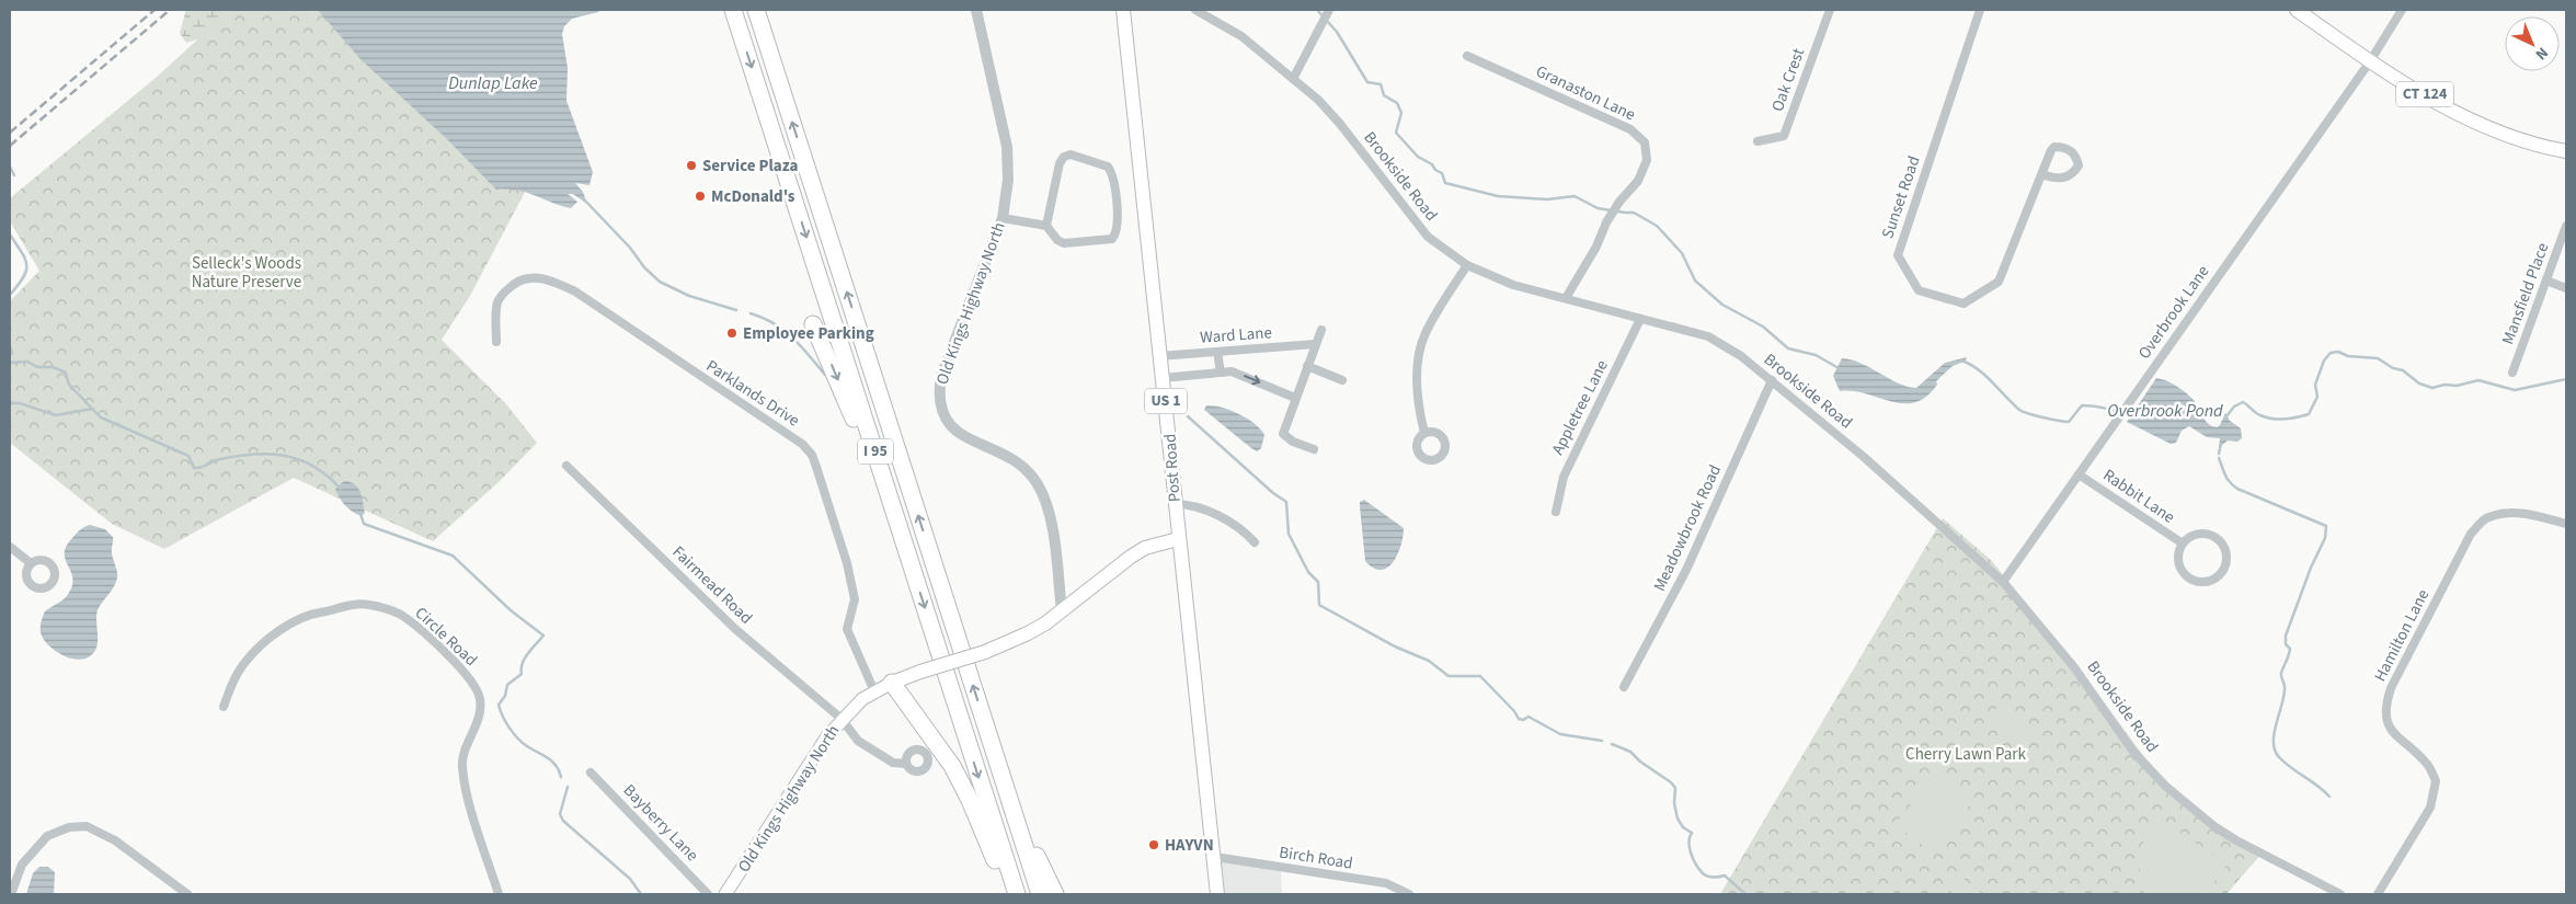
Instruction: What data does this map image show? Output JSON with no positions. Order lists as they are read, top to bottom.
{
  "streets": {
    "highway": ["I 95"],
    "main road": [
      "CT 124",
      "Old Kings Highway North",
      "US 1",
      "Post Road"
    ],
    "street": [
      "Oak Crest",
      "Granaston Lane",
      "Brookside Road",
      "Sunset Road",
      "Mansfield Place",
      "Overbrook Lane",
      "Ward Lane",
      "Parklands Drive",
      "Appletree Lane",
      "Rabbit Lane",
      "Meadowbrook Road",
      "Fairmead Road",
      "Hamilton Lane",
      "Circle Road",
      "Bayberry Lane",
      "Birch Road"
    ]
  },
  "crossings": [
    ["Granaston Lane", "Brookside Road"],
    ["CT 124", "Overbrook Lane"],
    ["Brookside Road", "Overbrook Lane"],
    ["Brookside Road", "Appletree Lane"],
    ["Brookside Road", "Meadowbrook Road"],
    ["Old Kings Highway North", "Parklands Drive"],
    ["Old Kings Highway North", "Post Road"],
    ["Old Kings Highway North", "Fairmead Road"],
    ["Overbrook Lane", "Rabbit Lane"],
    ["Ward Lane", "Post Road"],
    ["Post Road", "Birch Road"]
  ],
  "water": ["Dunlap Lake", "Overbrook Pond"],
  "parks": ["Selleck's Woods Nature Preserve", "Cherry Lawn Park"],
  "places": [
    "Service Plaza",
    "McDonald's",
    "Employee Parking",
    "HAYVN"
  ],
  "north": "bottom right"
}
